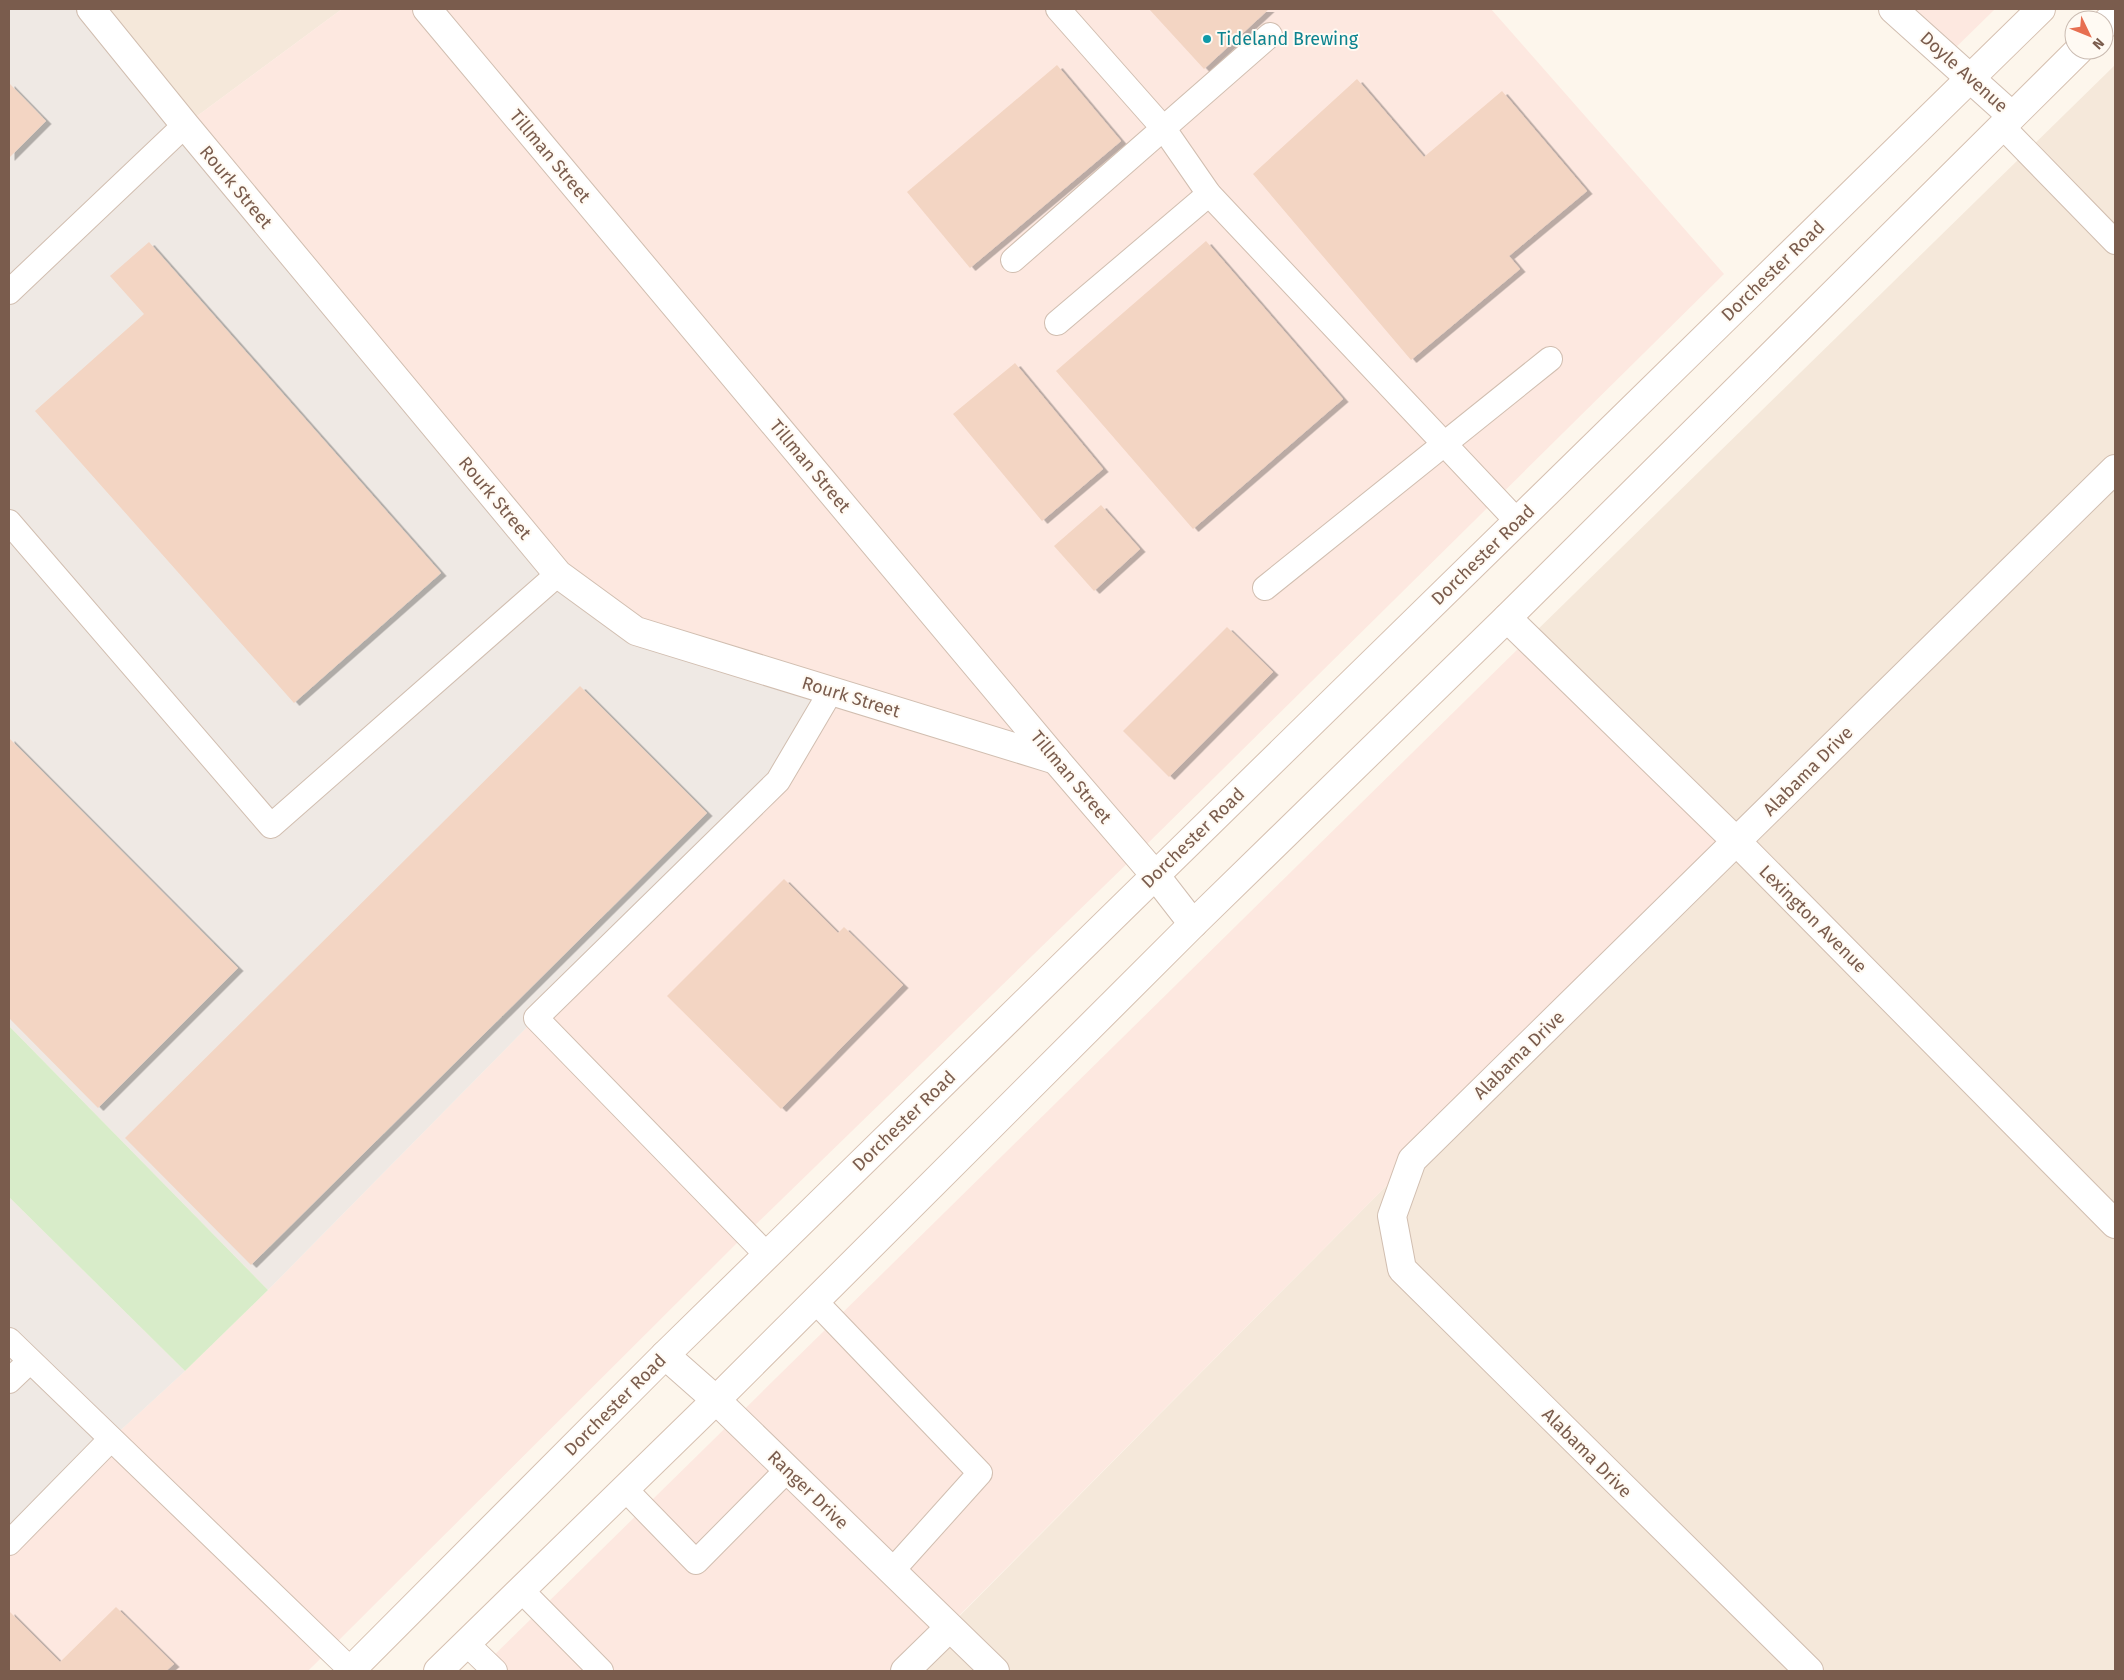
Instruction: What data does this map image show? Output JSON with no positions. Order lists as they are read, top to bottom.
{
  "streets": {
    "street": [
      "Doyle Avenue",
      "Tillman Street",
      "Rourk Street",
      "Dorchester Road",
      "Alabama Drive",
      "Lexington Avenue",
      "Ranger Drive"
    ]
  },
  "crossings": [
    ["Doyle Avenue", "Dorchester Road"],
    ["Tillman Street", "Rourk Street"],
    ["Tillman Street", "Dorchester Road"],
    ["Dorchester Road", "Ranger Drive"],
    ["Alabama Drive", "Lexington Avenue"]
  ],
  "places": ["Tideland Brewing"],
  "north": "bottom right"
}
